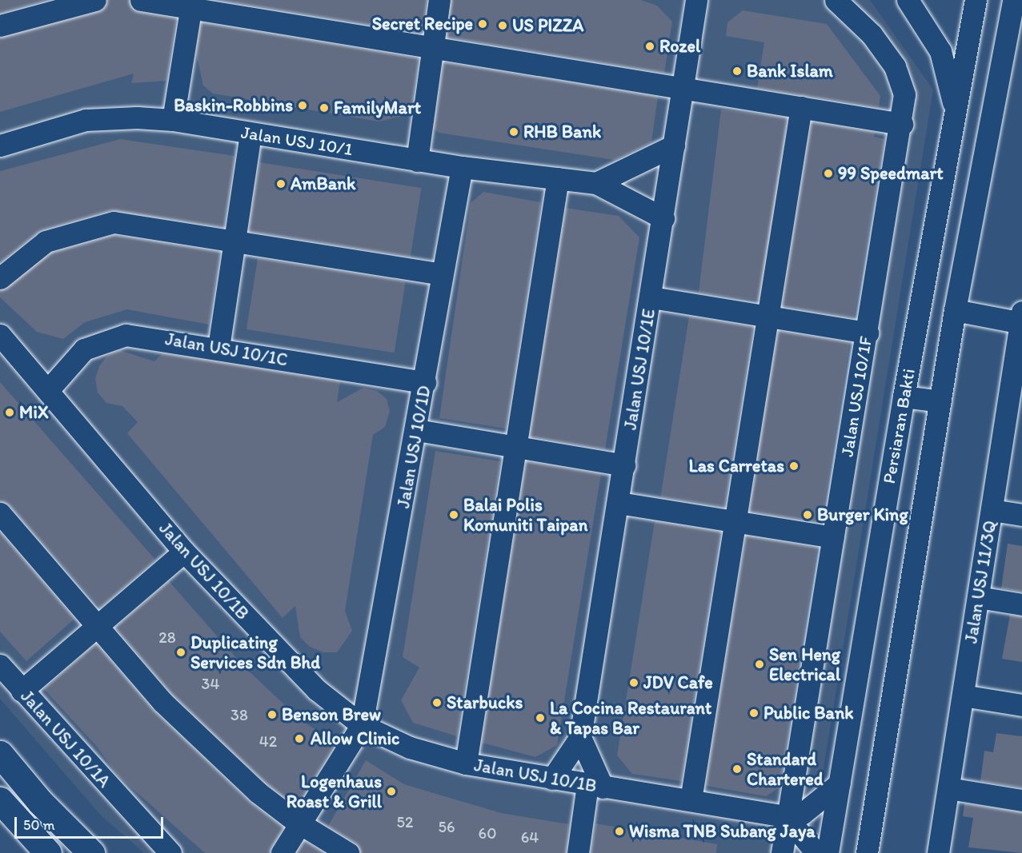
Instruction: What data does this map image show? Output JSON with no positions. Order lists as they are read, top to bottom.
{
  "streets": {
    "street": [
      "Jalan USJ 10/1",
      "Jalan USJ 10/1C",
      "Jalan USJ 10/1E",
      "Jalan USJ 10/1F",
      "Persiaran Bakti",
      "Jalan USJ 10/1D",
      "Jalan USJ 10/1B",
      "Jalan USJ 11/3Q",
      "Jalan USJ 10/1A"
    ]
  },
  "crossings": [
    ["Jalan USJ 10/1", "Jalan USJ 10/1E"],
    ["Jalan USJ 10/1", "Jalan USJ 10/1D"],
    ["Jalan USJ 10/1C", "Jalan USJ 10/1D"],
    ["Jalan USJ 10/1C", "Jalan USJ 10/1B"],
    ["Jalan USJ 10/1E", "Jalan USJ 10/1B"],
    ["Jalan USJ 10/1F", "Jalan USJ 10/1B"],
    ["Persiaran Bakti", "Jalan USJ 10/1B"],
    ["Jalan USJ 10/1D", "Jalan USJ 10/1B"]
  ],
  "places": [
    "Secret Recipe",
    "US PIZZA",
    "Rozel",
    "Bank Islam",
    "Baskin-Robbins",
    "FamilyMart",
    "RHB Bank",
    "99 Speedmart",
    "AmBank",
    "MiX",
    "Las Carretas",
    "Balai Polis Komuniti Taipan",
    "Burger King",
    "Duplicating Services Sdn Bhd",
    "Sen Heng Electrical",
    "JDV Cafe",
    "Starbucks",
    "Public Bank",
    "Benson Brew",
    "La Cocina Restaurant & Tapas Bar",
    "Allow Clinic",
    "Standard Chartered",
    "Logenhaus Roast & Grill",
    "Wisma TNB Subang Jaya"
  ],
  "house_numbers": [
    "28",
    "34",
    "38",
    "42",
    "52",
    "56",
    "60",
    "64"
  ],
  "scale_bar": "50 m"
}
